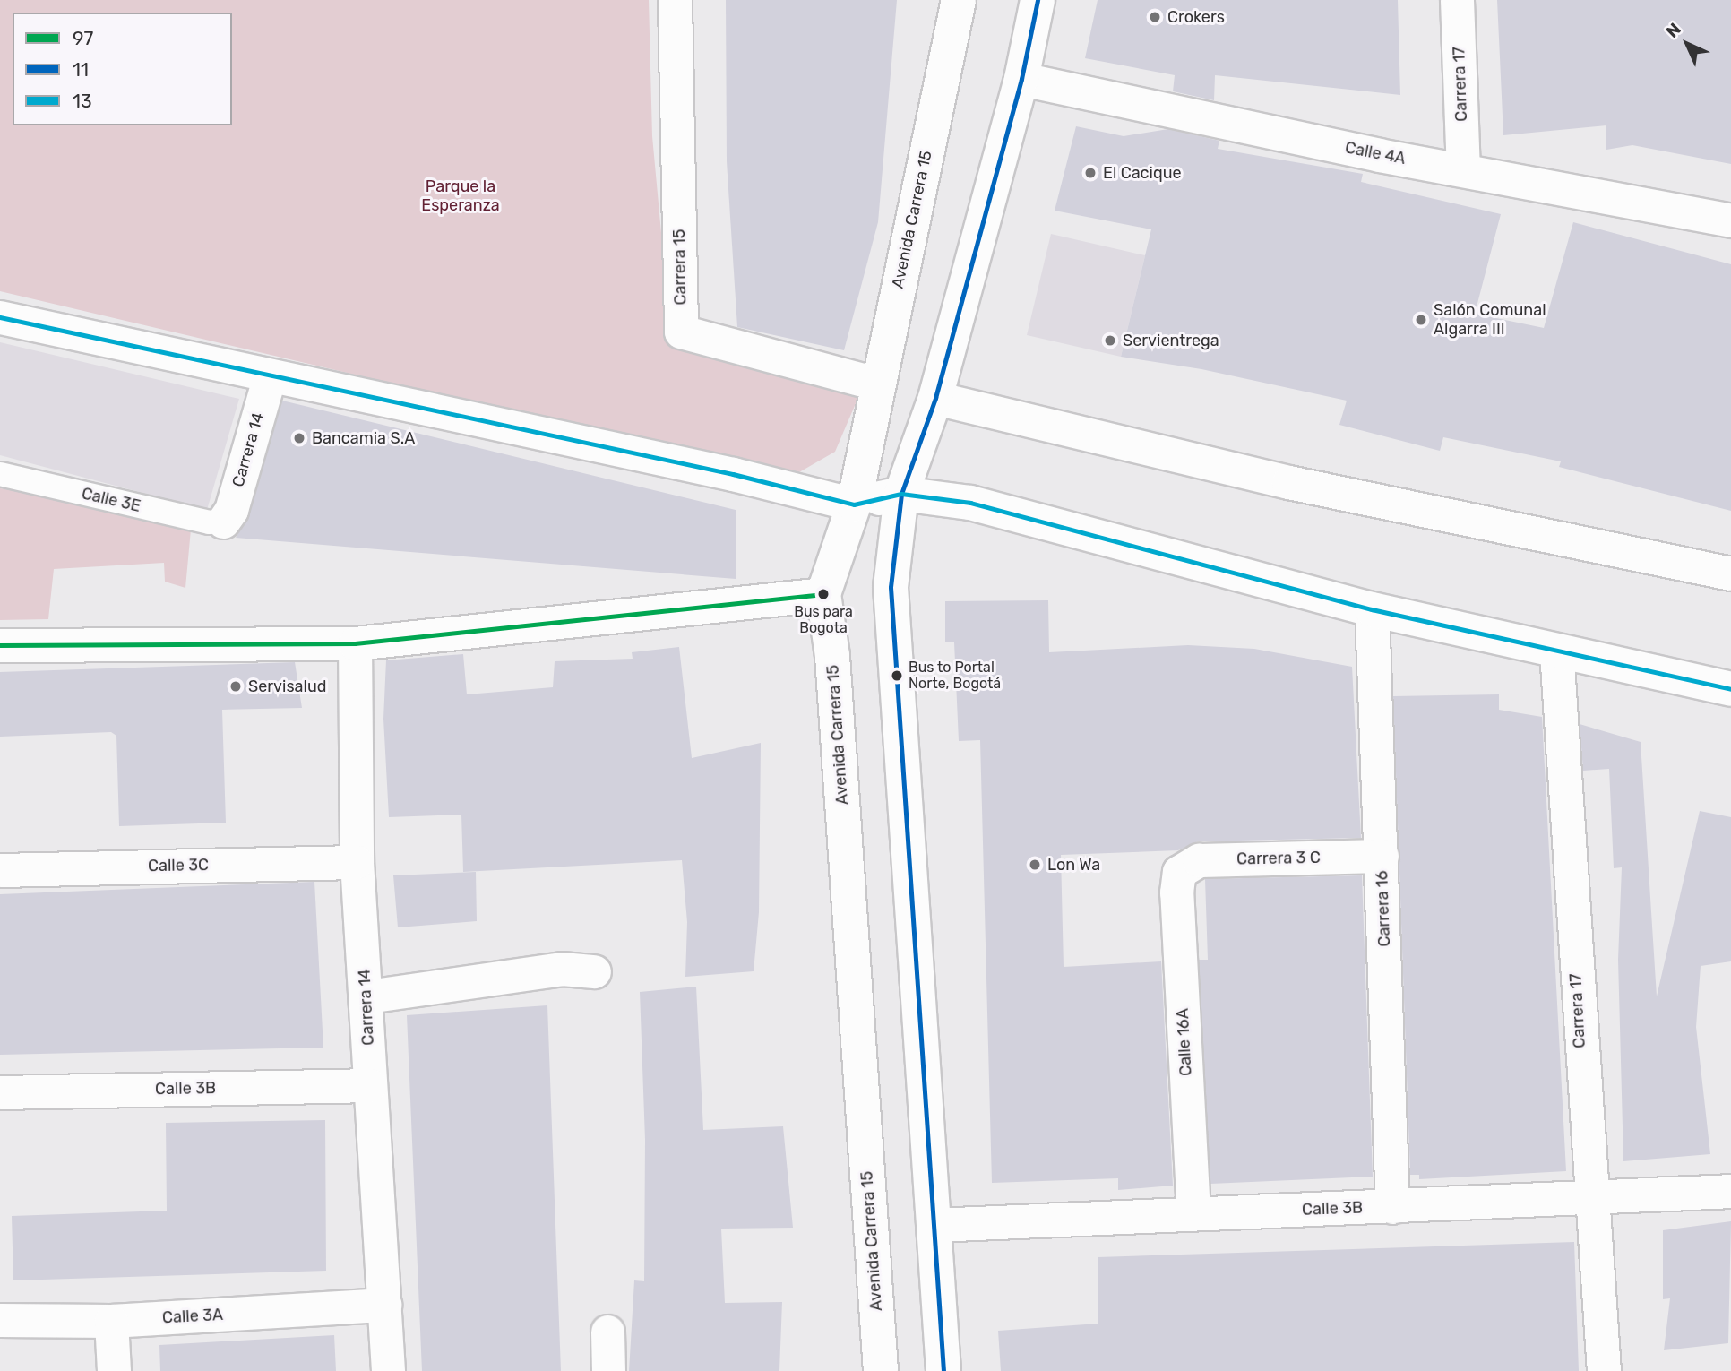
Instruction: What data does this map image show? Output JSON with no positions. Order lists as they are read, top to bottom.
{
  "streets": {
    "main road": ["Avenida Carrera 15"],
    "street": [
      "Carrera 17",
      "Calle 4A",
      "Carrera 15",
      "Carrera 14",
      "Calle 3E",
      "Carrera 3 C",
      "Calle 3C",
      "Carrera 16",
      "Calle 16A",
      "Calle 3B",
      "Calle 3A"
    ]
  },
  "crossings": [
    ["Carrera 17", "Calle 4A"],
    ["Carrera 17", "Calle 3B"],
    ["Avenida Carrera 15", "Carrera 15"],
    ["Carrera 14", "Calle 3E"],
    ["Carrera 14", "Calle 3C"],
    ["Carrera 14", "Calle 3B"],
    ["Carrera 14", "Calle 3A"],
    ["Carrera 3 C", "Carrera 16"],
    ["Carrera 3 C", "Calle 16A"],
    ["Carrera 16", "Calle 3B"],
    ["Calle 16A", "Calle 3B"]
  ],
  "parks": ["Parque la Esperanza"],
  "places": [
    "Crokers",
    "El Cacique",
    "Salón Comunal Algarra III",
    "Servientrega",
    "Bancamia S.A",
    "Bus para Bogota",
    "Bus to Portal Norte, Bogotá",
    "Servisalud",
    "Lon Wa"
  ],
  "lines": ["transit line 11", "transit line 13", "transit line 97"],
  "legend": ["97", "11", "13"],
  "north": "top left"
}
